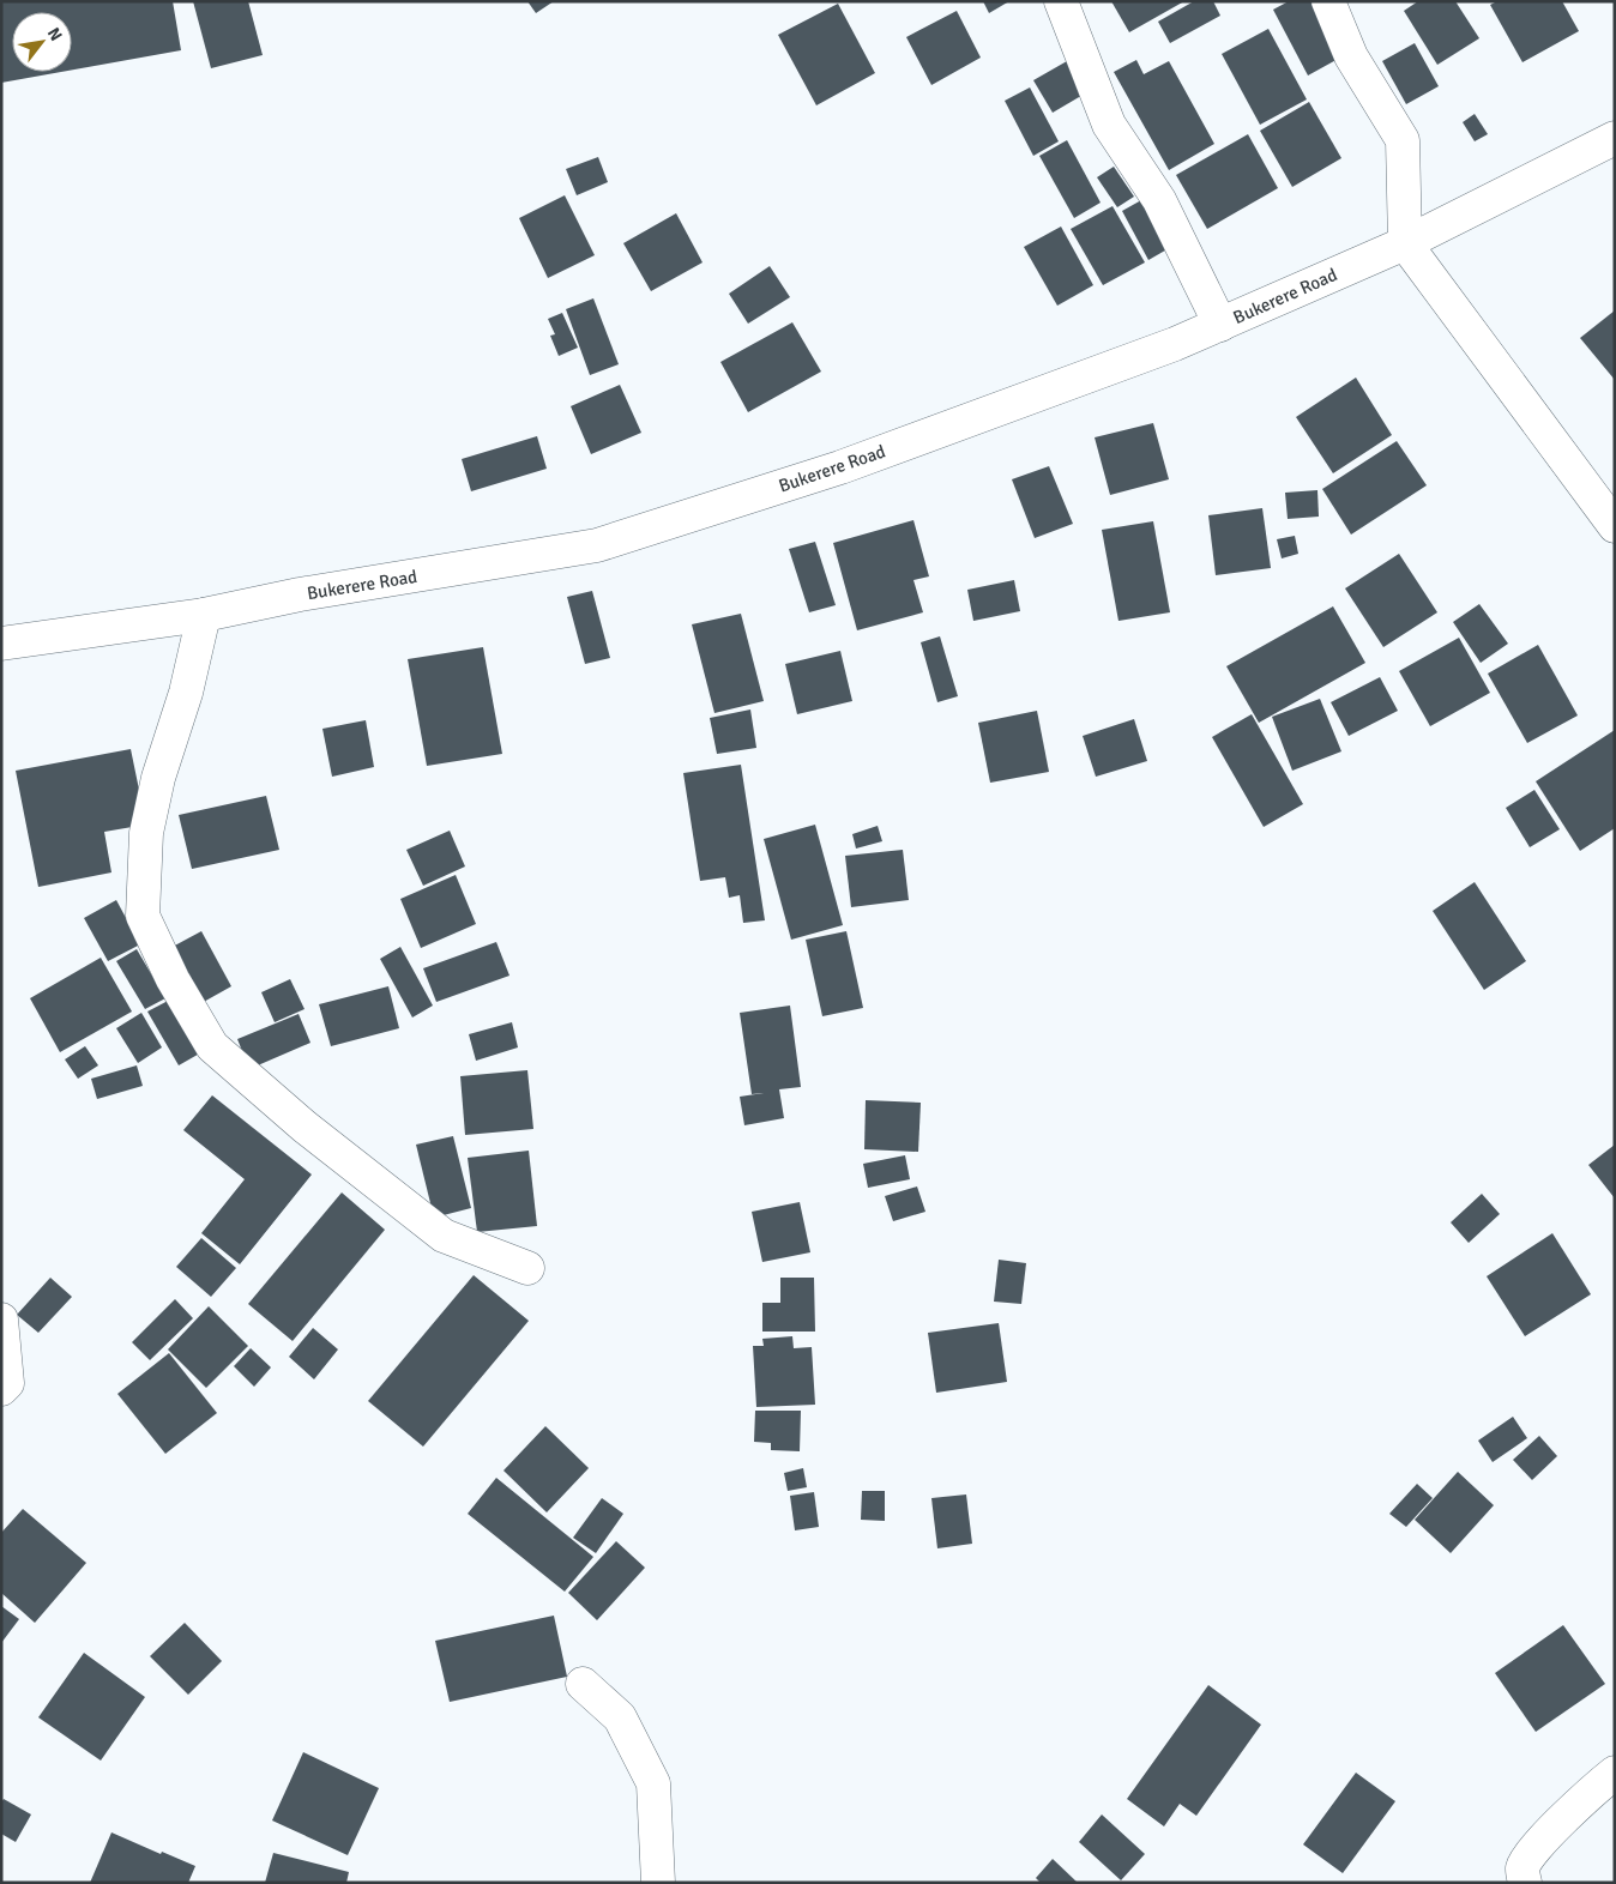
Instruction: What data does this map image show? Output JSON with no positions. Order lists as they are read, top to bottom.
{
  "streets": {
    "street": ["Bukerere Road"]
  },
  "north": "top right"
}
